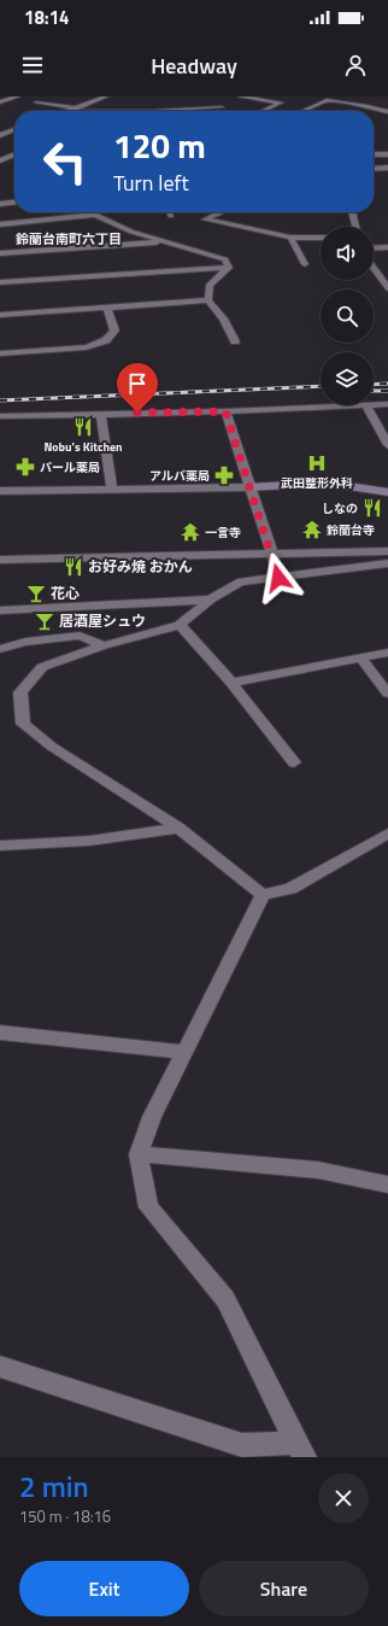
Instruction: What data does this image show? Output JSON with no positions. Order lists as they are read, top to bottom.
{
  "districts": ["鈴蘭台南町六丁目"],
  "places": {
    "restaurant": ["Nobu's Kitchen", "しなの", "お好み焼 おかん"],
    "hospital": ["武田整形外科"],
    "pharmacy": ["パール薬局", "アルバ薬局"],
    "temple": ["鈴蘭台寺", "一言寺"],
    "bar": ["花心", "居酒屋シュウ"]
  },
  "page": {
    "status": "18:14",
    "header": "Headway",
    "turn": ["120 m", "Turn left"],
    "heading": ["2 min", "150 m · 18:16"],
    "buttons": ["Exit", "Share"]
  }
}
